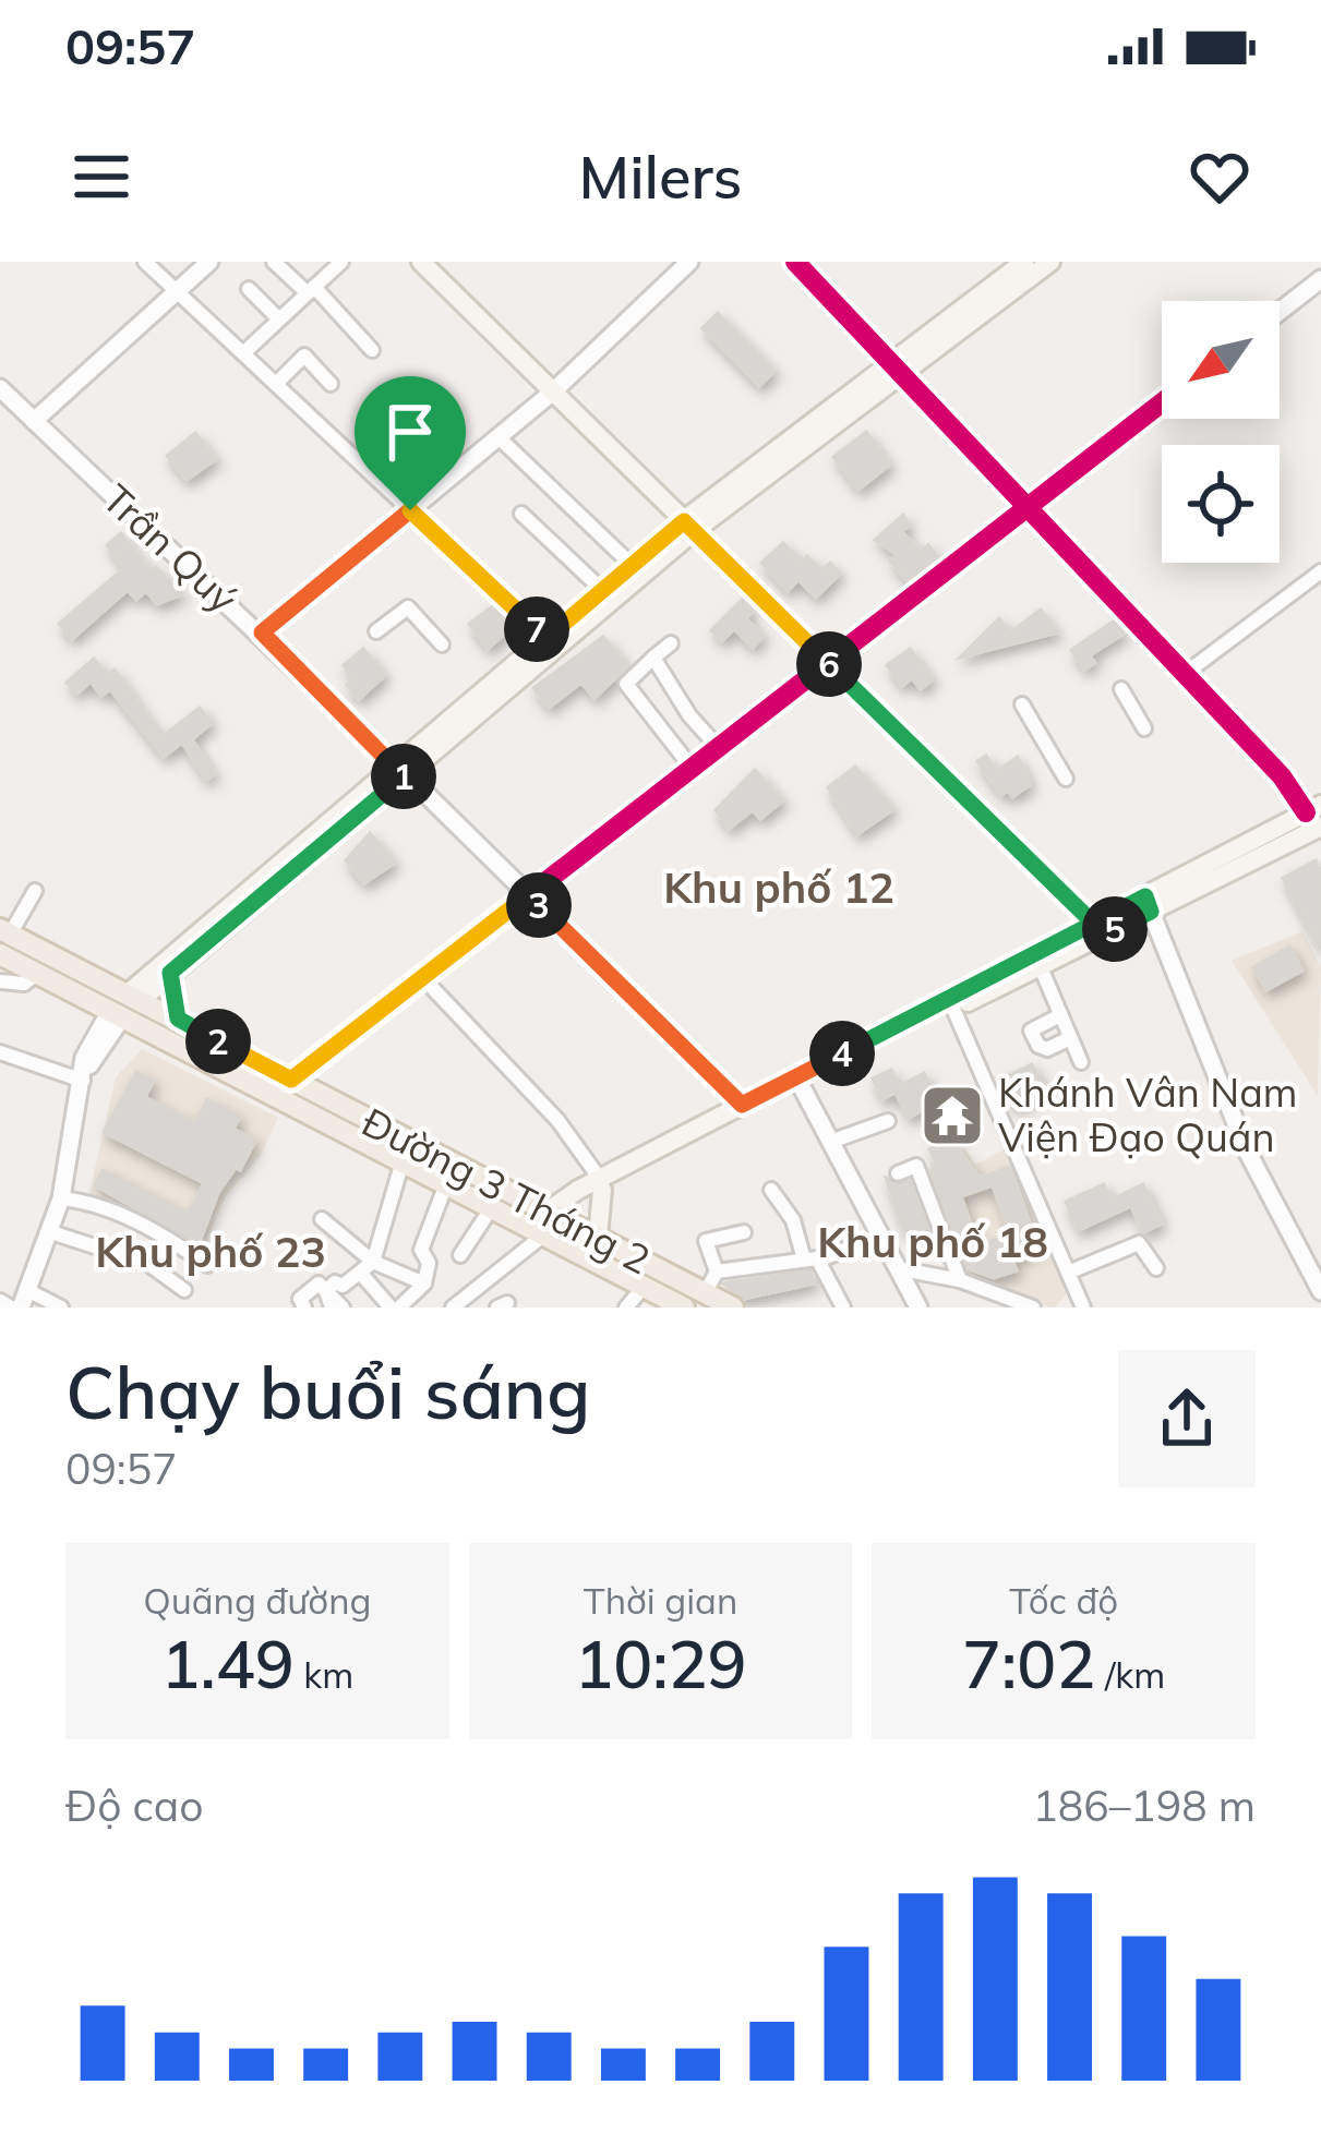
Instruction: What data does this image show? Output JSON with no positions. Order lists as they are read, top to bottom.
{
  "streets": {
    "main road": ["Đường 3 Tháng 2"],
    "street": ["Trần Quý"]
  },
  "districts": ["Khu phố 12", "Khu phố 18", "Khu phố 23"],
  "places": {
    "temple": ["Khánh Vân Nam Viện Đạo Quán"]
  },
  "north": "bottom left",
  "page": {
    "status": "09:57",
    "header": "Milers",
    "pins": [
      "7",
      "6",
      "1",
      "3",
      "5",
      "2",
      "4"
    ],
    "heading": ["Chạy buổi sáng", "09:57"],
    "stats": [
      ["Quãng đường", "1.49 km"],
      ["Thời gian", "10:29"],
      ["Tốc độ", "7:02 /km"]
    ],
    "chart": ["Độ cao", "186–198 m"]
  }
}
